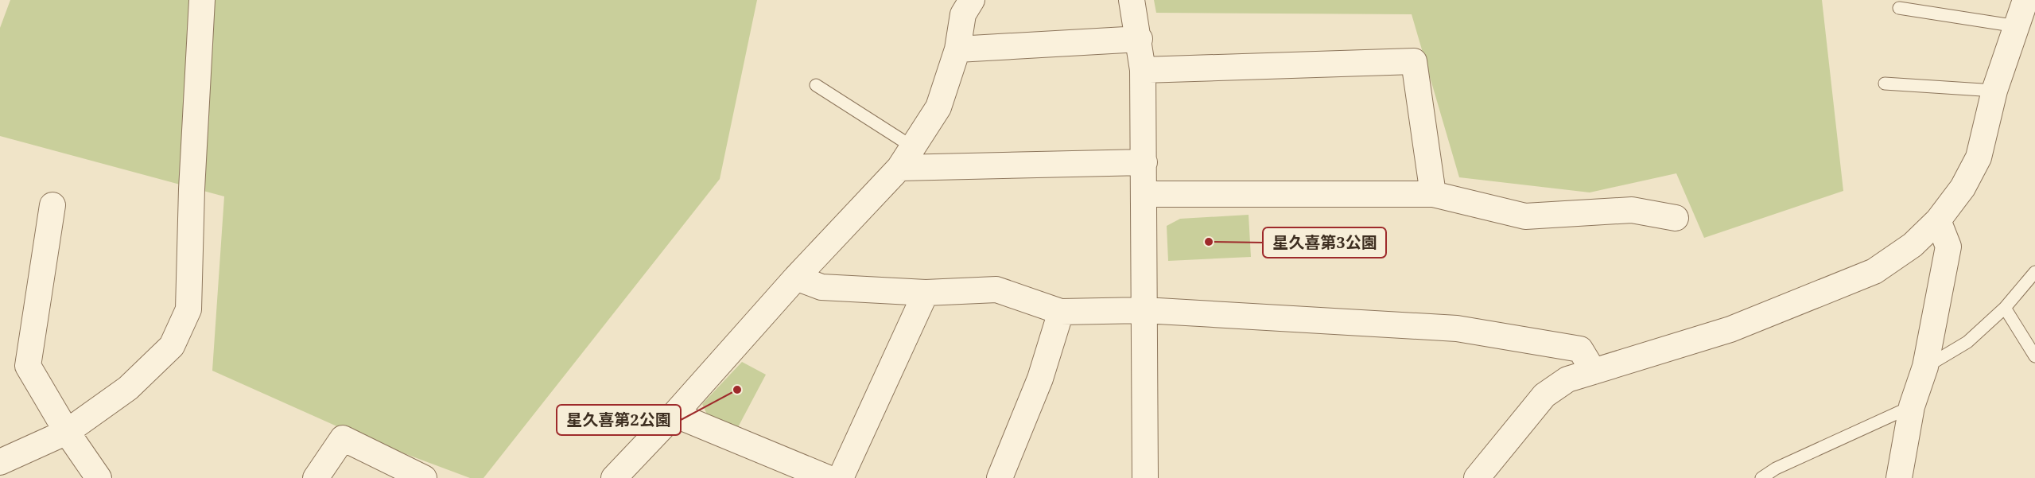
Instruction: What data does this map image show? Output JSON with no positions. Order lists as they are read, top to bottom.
{
  "places": ["星久喜第3公園", "星久喜第2公園"]
}
